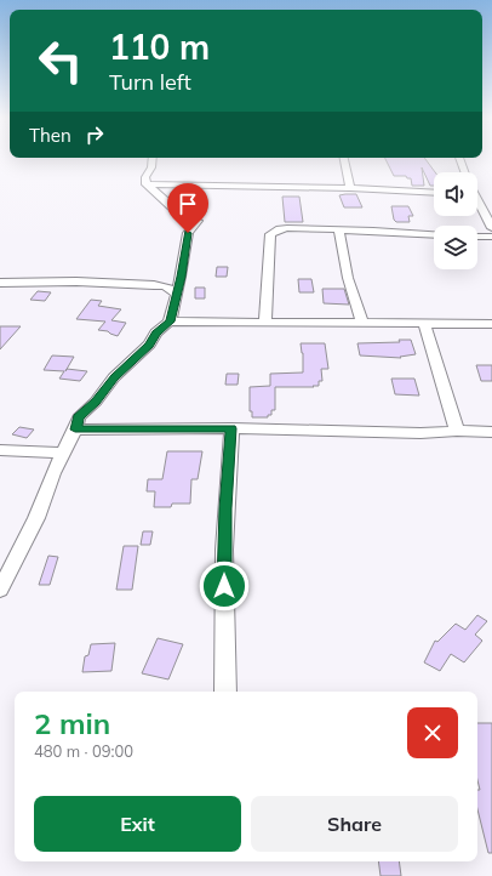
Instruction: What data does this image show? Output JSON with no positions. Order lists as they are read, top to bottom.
{
  "page": {
    "turn": ["110 m", "Turn left"],
    "then": "Then",
    "heading": ["2 min", "480 m · 09:00"],
    "buttons": ["Exit", "Share"]
  }
}
